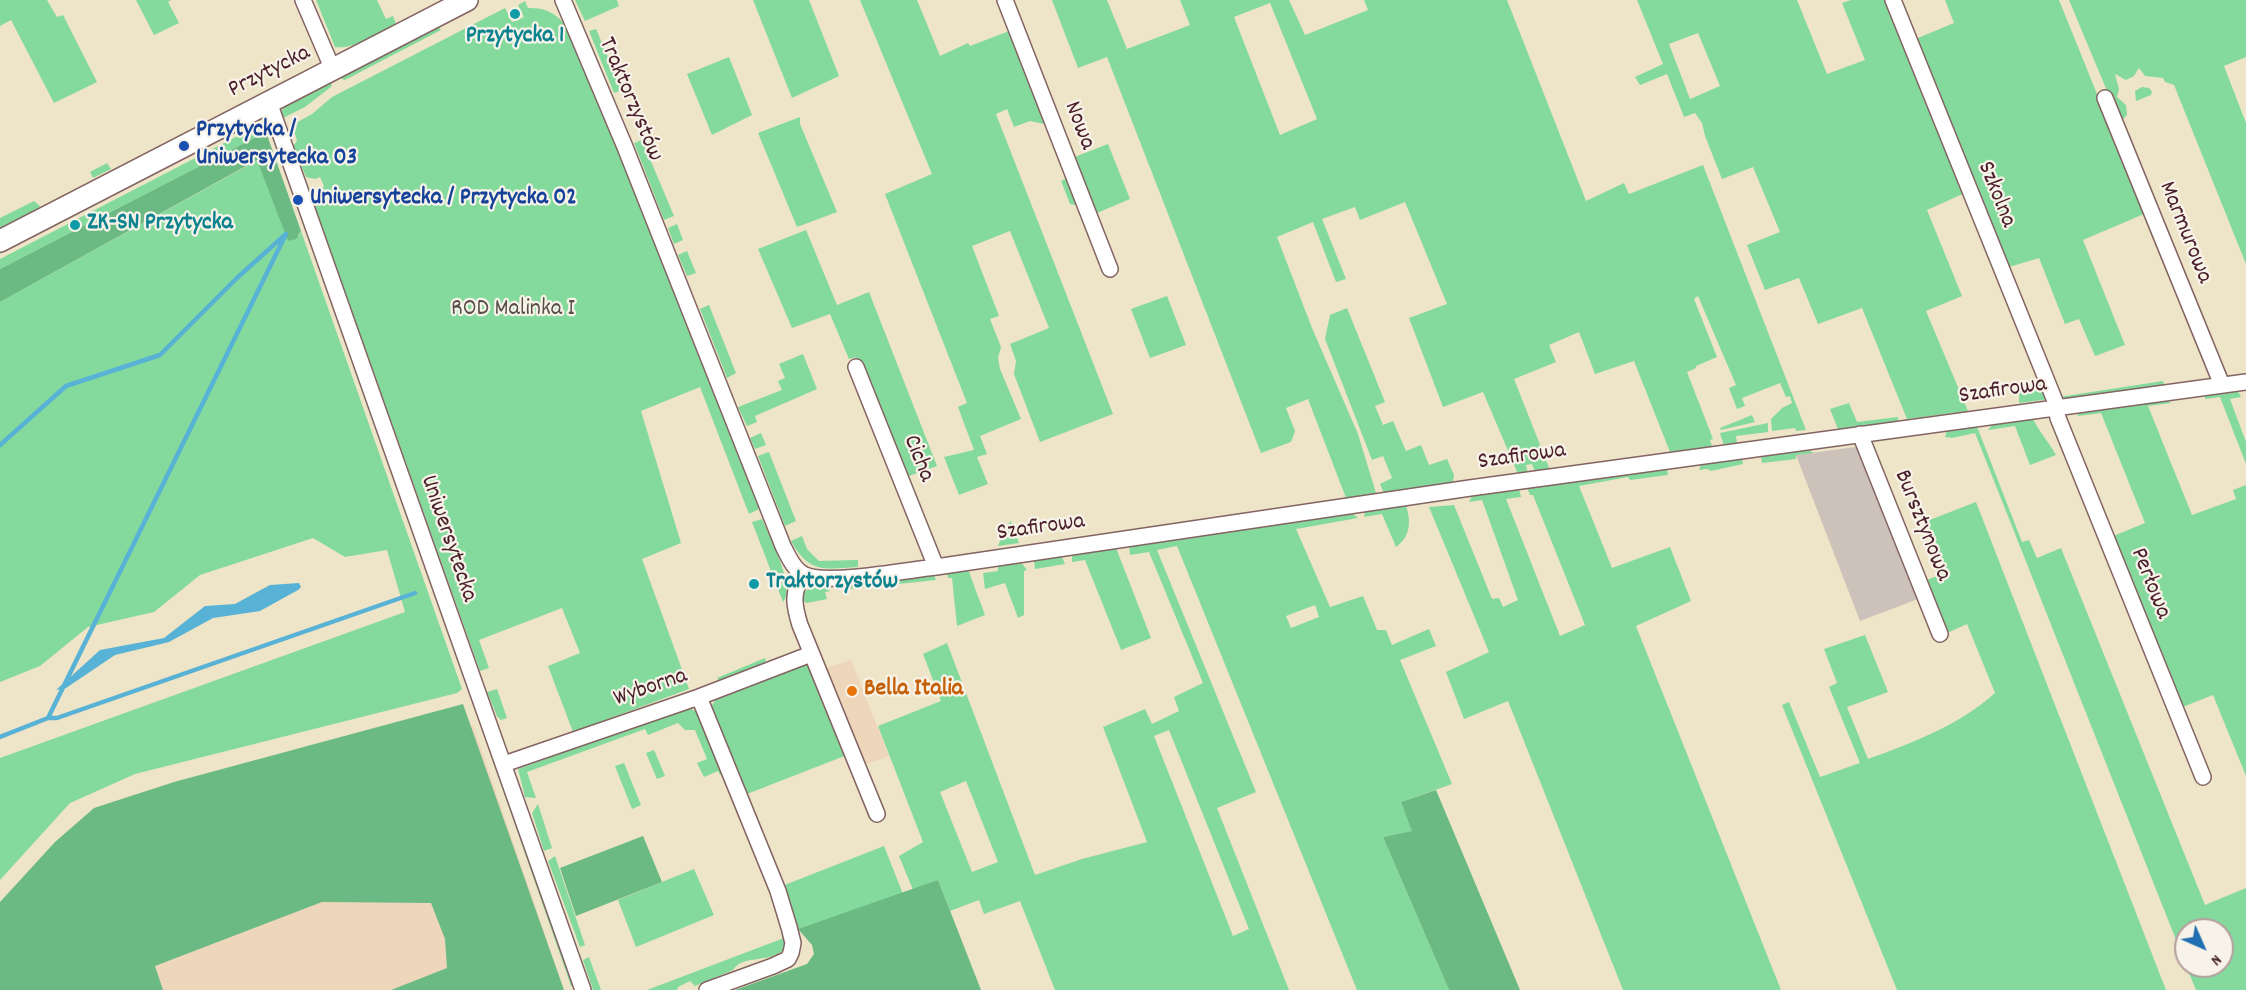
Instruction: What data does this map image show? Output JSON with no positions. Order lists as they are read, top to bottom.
{
  "streets": {
    "main road": ["Przytycka"],
    "street": [
      "Traktorzystów",
      "Nowa",
      "Szkolna",
      "Marmurowa",
      "Szafirowa",
      "Cicha",
      "Bursztynowa",
      "Uniwersytecka",
      "Perłowa",
      "Wyborna"
    ]
  },
  "crossings": [
    ["Przytycka", "Uniwersytecka"],
    ["Traktorzystów", "Szafirowa"],
    ["Szkolna", "Szafirowa"],
    ["Szkolna", "Perłowa"],
    ["Marmurowa", "Szafirowa"],
    ["Szafirowa", "Cicha"],
    ["Szafirowa", "Bursztynowa"],
    ["Szafirowa", "Perłowa"],
    ["Uniwersytecka", "Wyborna"]
  ],
  "parks": ["ROD Malinka I"],
  "places": [
    "Przytycka 1",
    "Przytycka / Uniwersytecka 03",
    "Uniwersytecka / Przytycka 02",
    "ZK-SN Przytycka",
    "Traktorzystów",
    "Bella Italia"
  ],
  "north": "bottom right"
}
